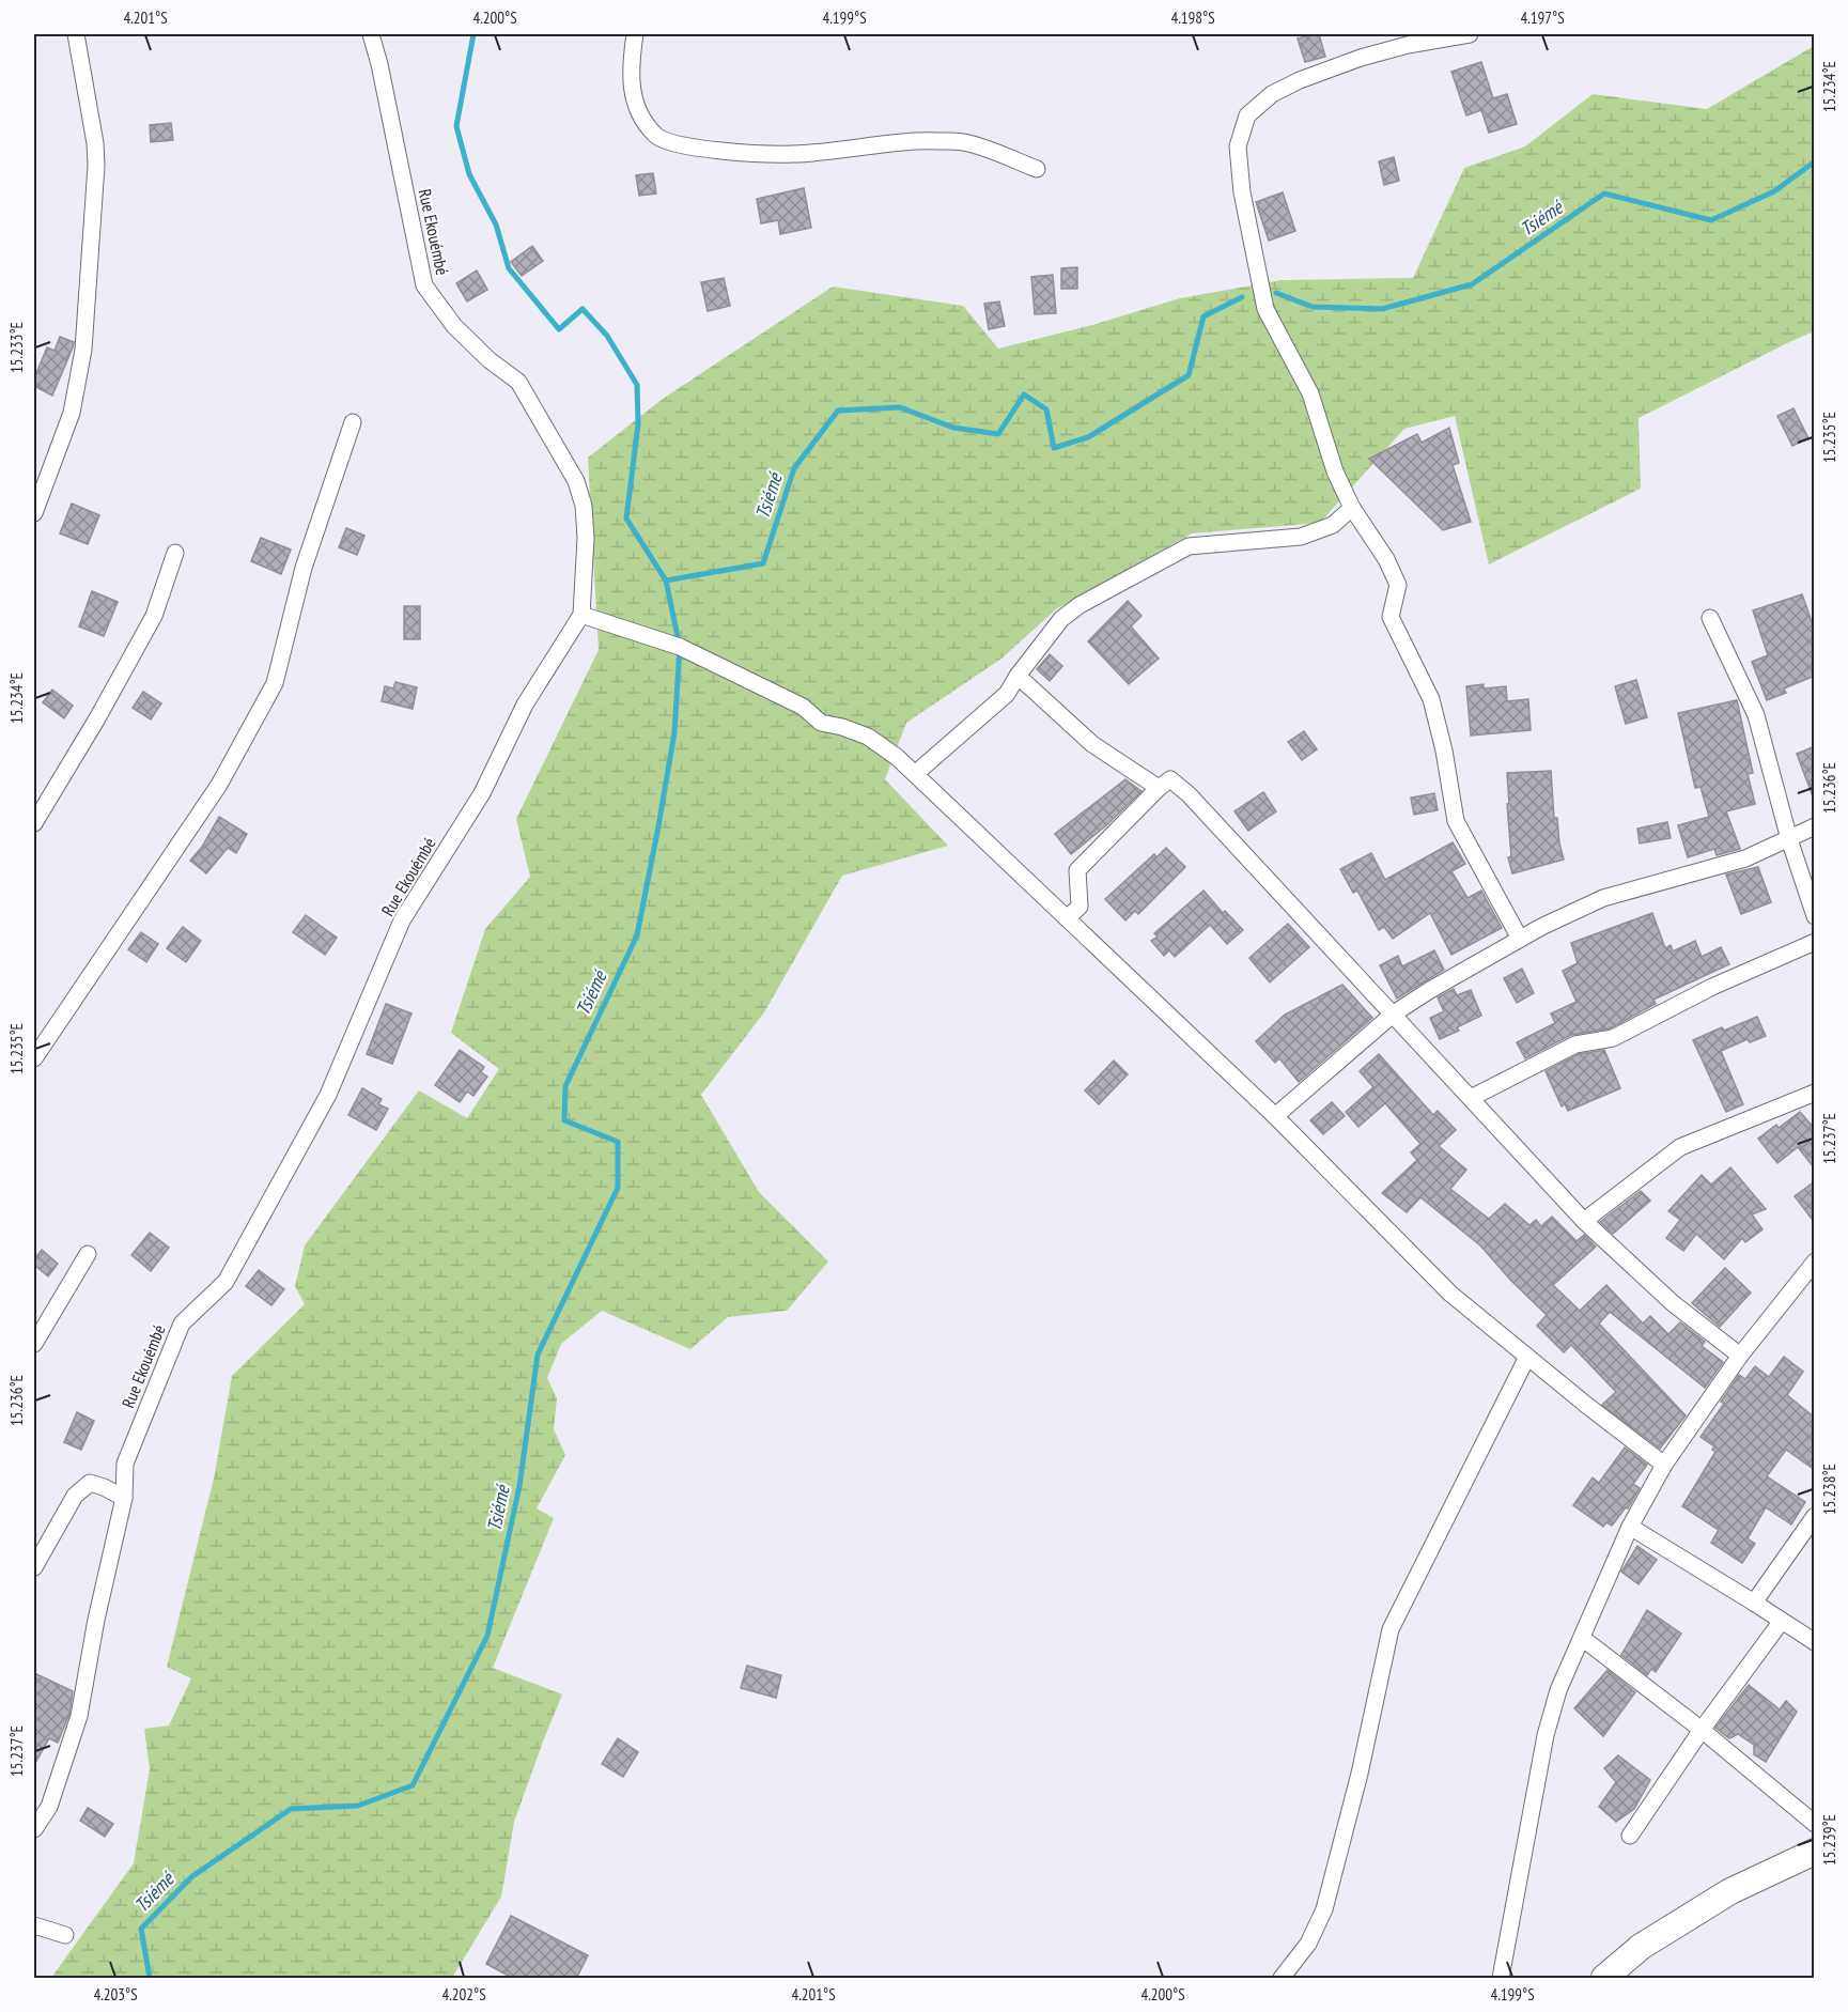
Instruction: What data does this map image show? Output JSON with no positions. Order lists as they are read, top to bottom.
{
  "streets": {
    "street": ["Rue Ekouémbé"]
  },
  "water": ["Tsiémé"],
  "coordinates": [
    "4.201°S",
    "4.200°S",
    "4.199°S",
    "4.198°S",
    "4.197°S",
    "15.234°E",
    "15.233°E",
    "15.235°E",
    "15.236°E",
    "15.237°E",
    "15.238°E",
    "15.239°E",
    "4.203°S",
    "4.202°S"
  ]
}
